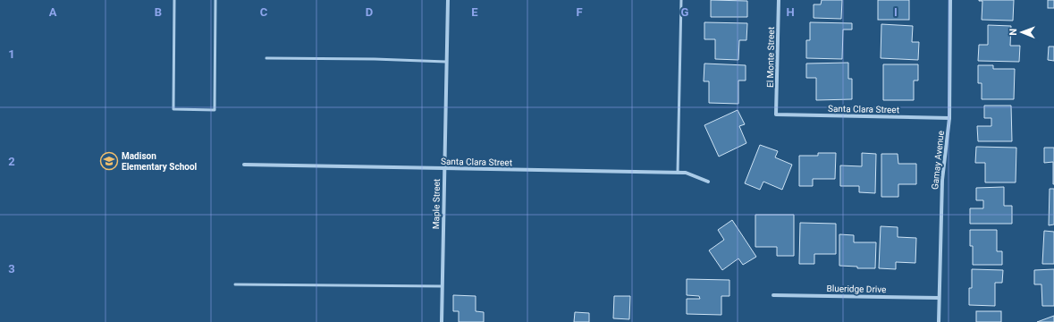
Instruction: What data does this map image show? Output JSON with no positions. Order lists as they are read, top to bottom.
{
  "streets": {
    "street": [
      "El Monte Street",
      "Santa Clara Street",
      "Gamay Avenue",
      "Maple Street",
      "Blueridge Drive"
    ]
  },
  "crossings": [
    ["El Monte Street", "Santa Clara Street"],
    ["Santa Clara Street", "Gamay Avenue"],
    ["Santa Clara Street", "Maple Street"],
    ["Gamay Avenue", "Blueridge Drive"]
  ],
  "places": {
    "school or university": ["Madison Elementary School"]
  },
  "north": "left",
  "grid": {
    "columns": [
      "A",
      "B",
      "C",
      "D",
      "E",
      "F",
      "G",
      "H",
      "I"
    ],
    "rows": ["1", "2", "3"]
  }
}
